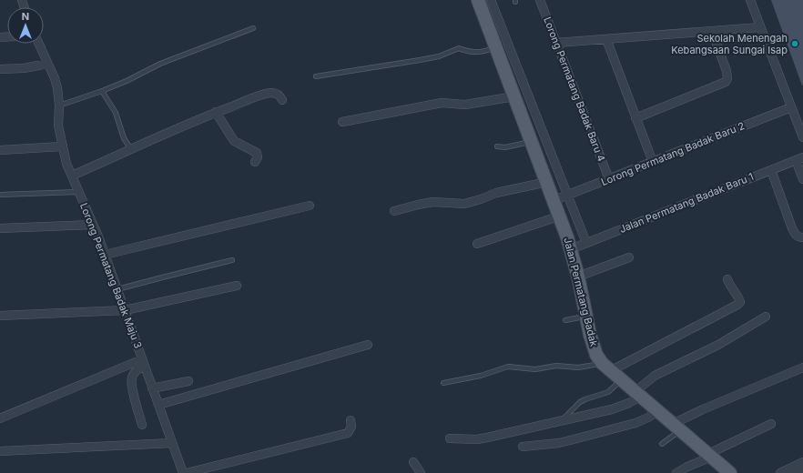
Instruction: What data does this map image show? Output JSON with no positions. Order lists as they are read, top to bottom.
{
  "streets": {
    "main road": ["Jalan Permatang Badak"],
    "street": [
      "Lorong Permatang Badak Baru 4",
      "Lorong Permatang Badak Baru 2",
      "Jalan Permatang Badak Baru 1",
      "Lorong Permatang Badak Maju 3"
    ]
  },
  "crossings": [
    ["Lorong Permatang Badak Baru 4", "Lorong Permatang Badak Baru 2"],
    ["Lorong Permatang Badak Baru 2", "Jalan Permatang Badak"],
    ["Jalan Permatang Badak Baru 1", "Jalan Permatang Badak"]
  ],
  "places": ["Sekolah Menengah Kebangsaan Sungai Isap"],
  "north": "top"
}
